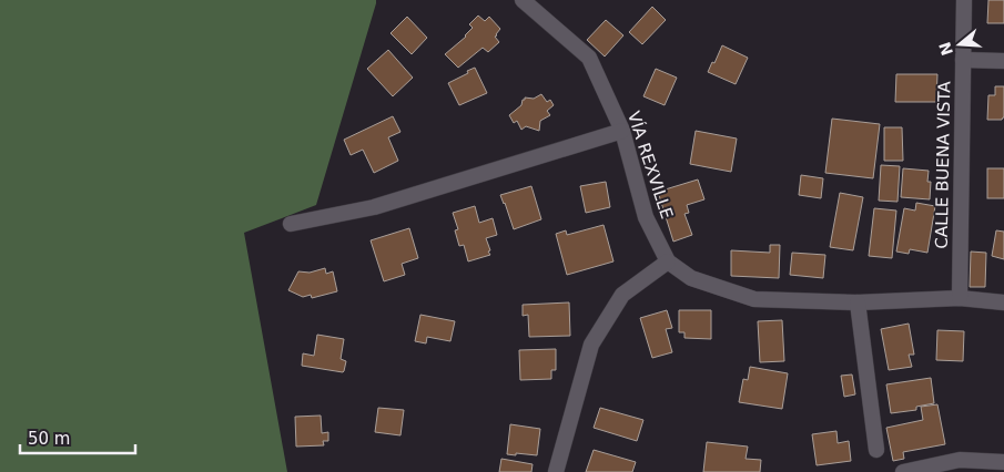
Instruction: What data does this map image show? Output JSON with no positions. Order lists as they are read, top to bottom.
{
  "streets": {
    "street": ["VÍA REXVILLE", "CALLE BUENA VISTA"]
  },
  "crossings": [
    ["VÍA REXVILLE", "CALLE BUENA VISTA"]
  ],
  "scale_bar": "50 m",
  "north": "left"
}
